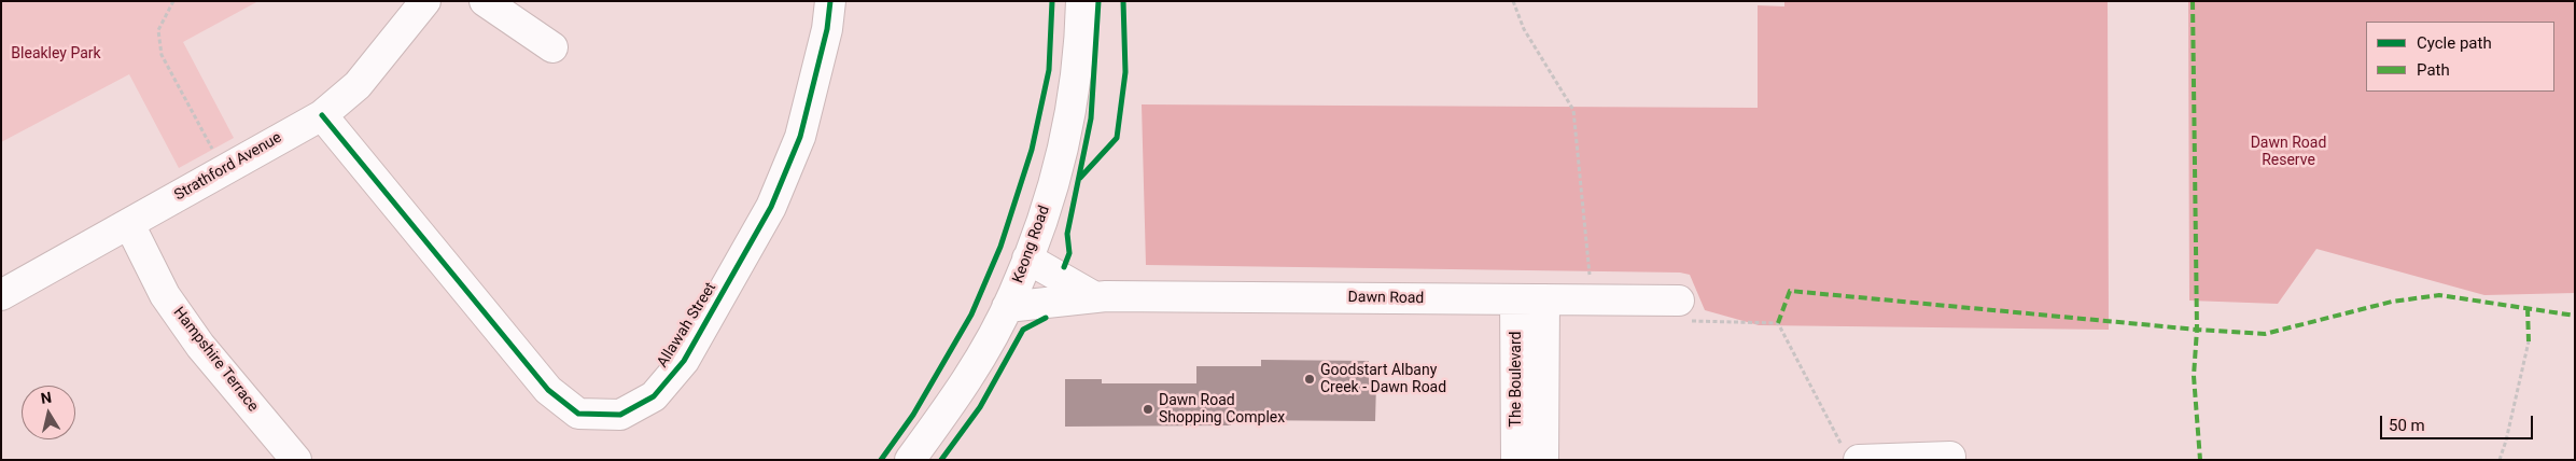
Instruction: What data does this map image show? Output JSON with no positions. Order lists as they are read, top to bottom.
{
  "streets": {
    "street": [
      "Strathford Avenue",
      "Keong Road",
      "Dawn Road",
      "Allawah Street",
      "Hampshire Terrace",
      "The Boulevard"
    ]
  },
  "crossings": [
    ["Strathford Avenue", "Allawah Street"],
    ["Strathford Avenue", "Hampshire Terrace"],
    ["Keong Road", "Dawn Road"],
    ["Dawn Road", "The Boulevard"]
  ],
  "parks": ["Bleakley Park", "Dawn Road Reserve"],
  "places": ["Goodstart Albany Creek - Dawn Road", "Dawn Road Shopping Complex"],
  "legend": ["Cycle path", "Path"],
  "scale_bar": "50 m",
  "north": "top"
}
